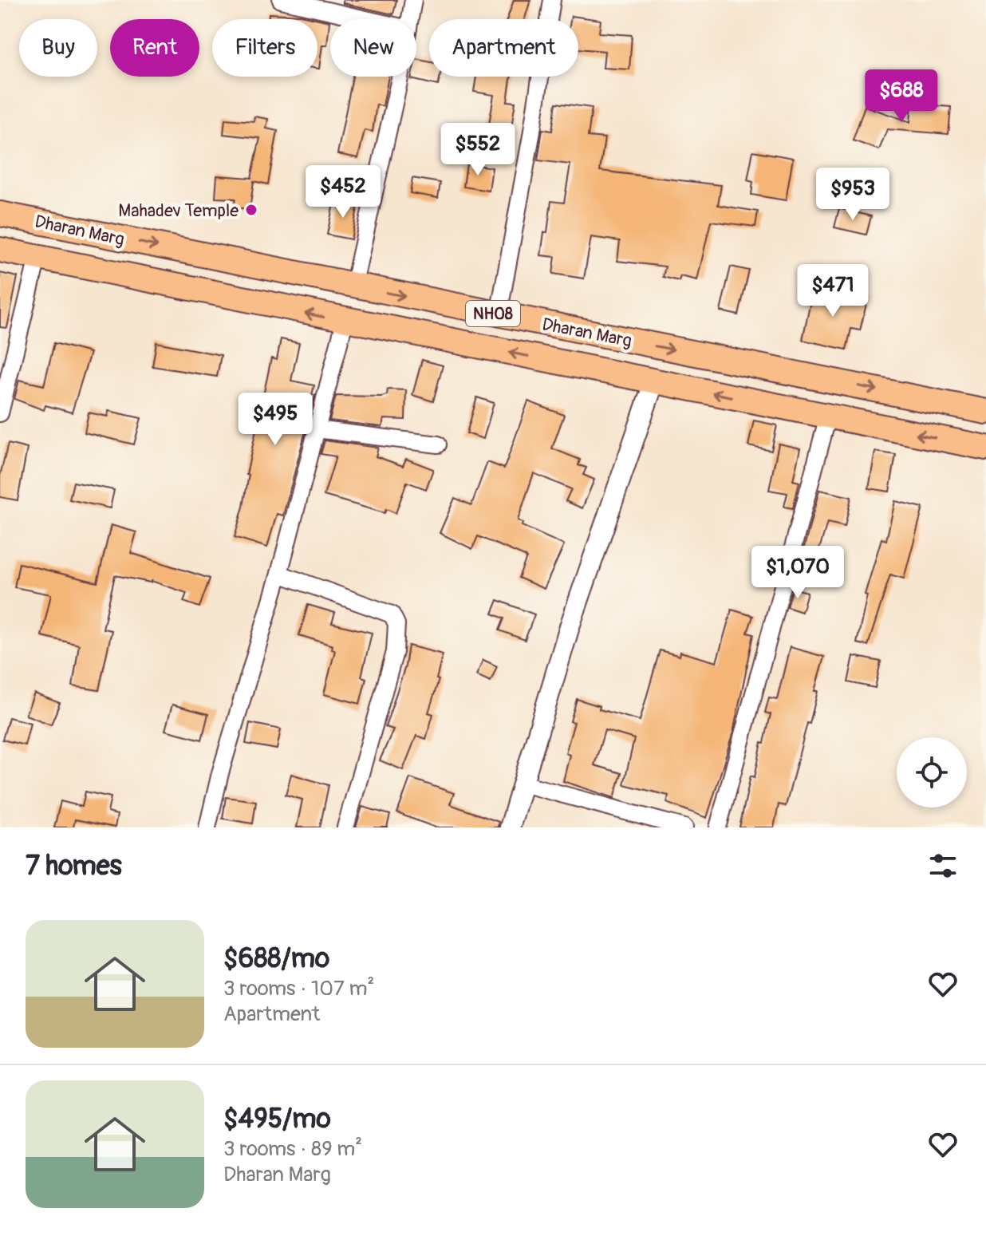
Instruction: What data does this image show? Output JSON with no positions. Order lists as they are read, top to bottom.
{
  "streets": {
    "main road": ["Dharan Marg", "NH08"]
  },
  "places": ["Mahadev Temple"],
  "page": {
    "chip": [
      "Buy",
      "Rent",
      "Filters",
      "New",
      "Apartment"
    ],
    "price": [
      "$688",
      "$552",
      "$452",
      "$953",
      "$471",
      "$495",
      "$1,070"
    ],
    "heading": "7 homes",
    "list": [
      {
        "name": "$688/mo",
        "note": "3 rooms · 107 m² · Apartment"
      },
      {
        "name": "$495/mo",
        "note": "3 rooms · 89 m² · Dharan Marg"
      }
    ]
  }
}
